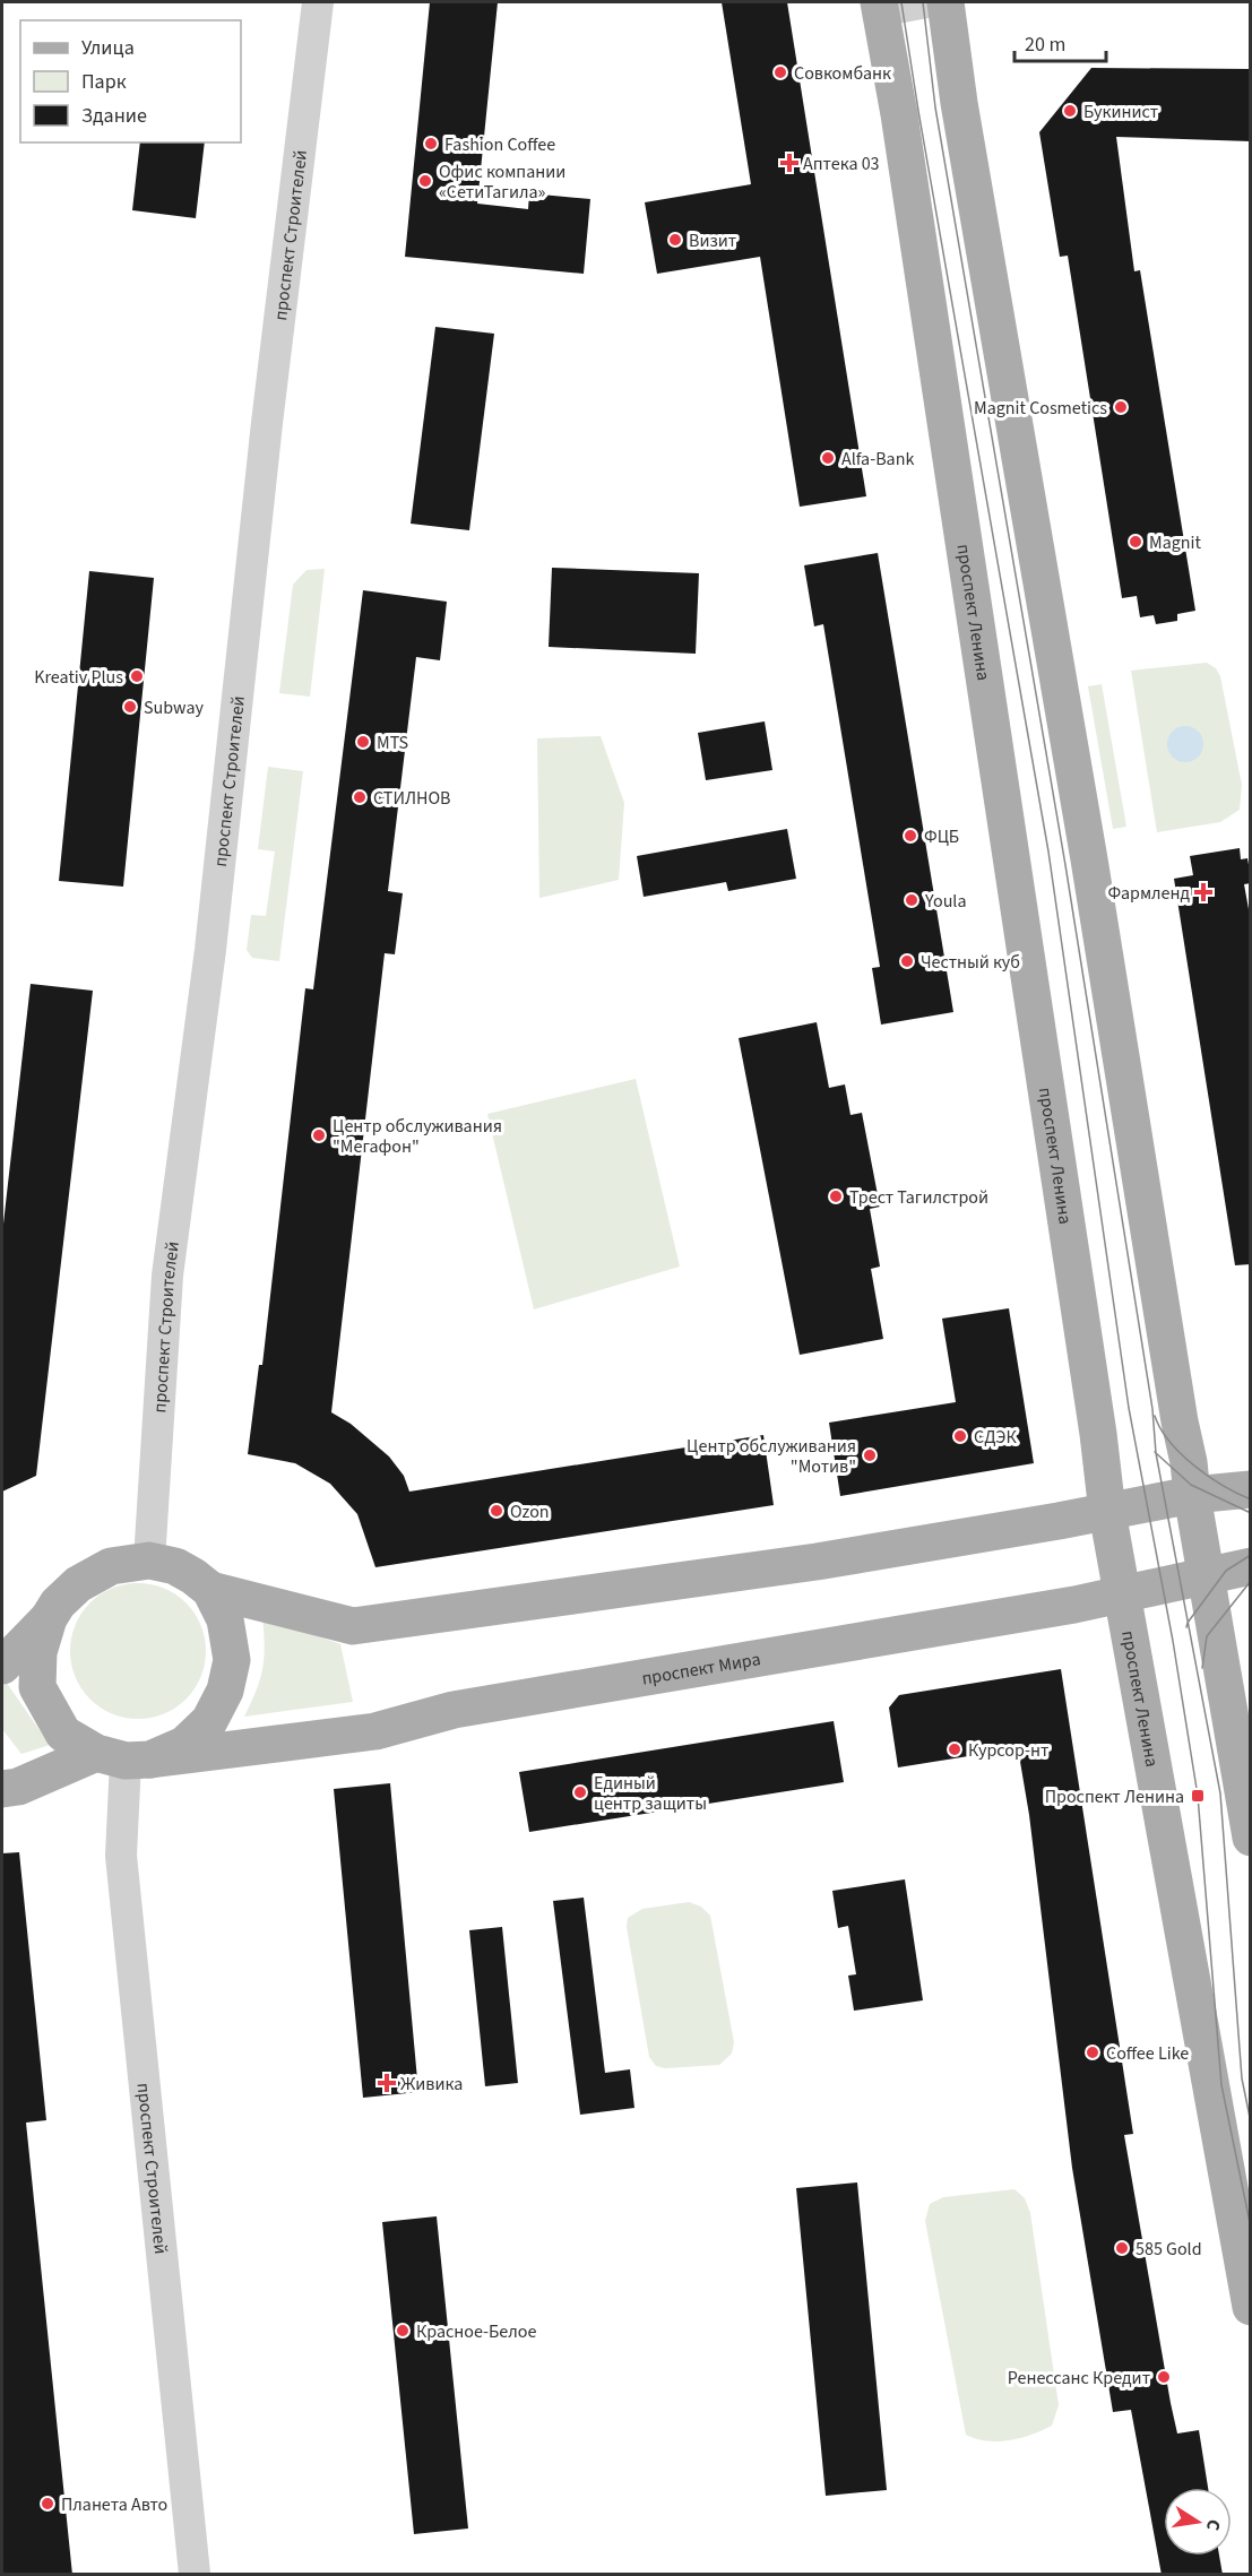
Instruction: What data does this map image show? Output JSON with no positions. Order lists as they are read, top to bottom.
{
  "streets": {
    "main road": ["проспект Ленина", "проспект Мира"],
    "street": ["проспект Строителей"]
  },
  "crossings": [
    ["проспект Строителей", "проспект Мира"],
    ["проспект Ленина", "проспект Мира"]
  ],
  "places": {
    "other": [
      "Совкомбанк",
      "Букинист",
      "Fashion Coffee",
      "Офис компании «СетиТагила»",
      "Визит",
      "Magnit Cosmetics",
      "Alfa-Bank",
      "Magnit",
      "Kreativ Plus",
      "Subway",
      "MTS",
      "СТИЛНОВ",
      "ФЦБ",
      "Youla",
      "Честный куб",
      "Центр обслуживания \"Мегафон\"",
      "Трест Тагилстрой",
      "СДЭК",
      "Центр обслуживания \"Мотив\"",
      "Ozon",
      "Курсор-нт",
      "Единый центр защиты",
      "Coffee Like",
      "585 Gold",
      "Красное-Белое",
      "Ренессанс Кредит",
      "Планета Авто"
    ],
    "health": ["Аптека 03", "Фармленд", "Живика"],
    "transit": ["Проспект Ленина"]
  },
  "legend": ["Улица", "Парк", "Здание"],
  "scale_bar": "20 m",
  "north": "right"
}
